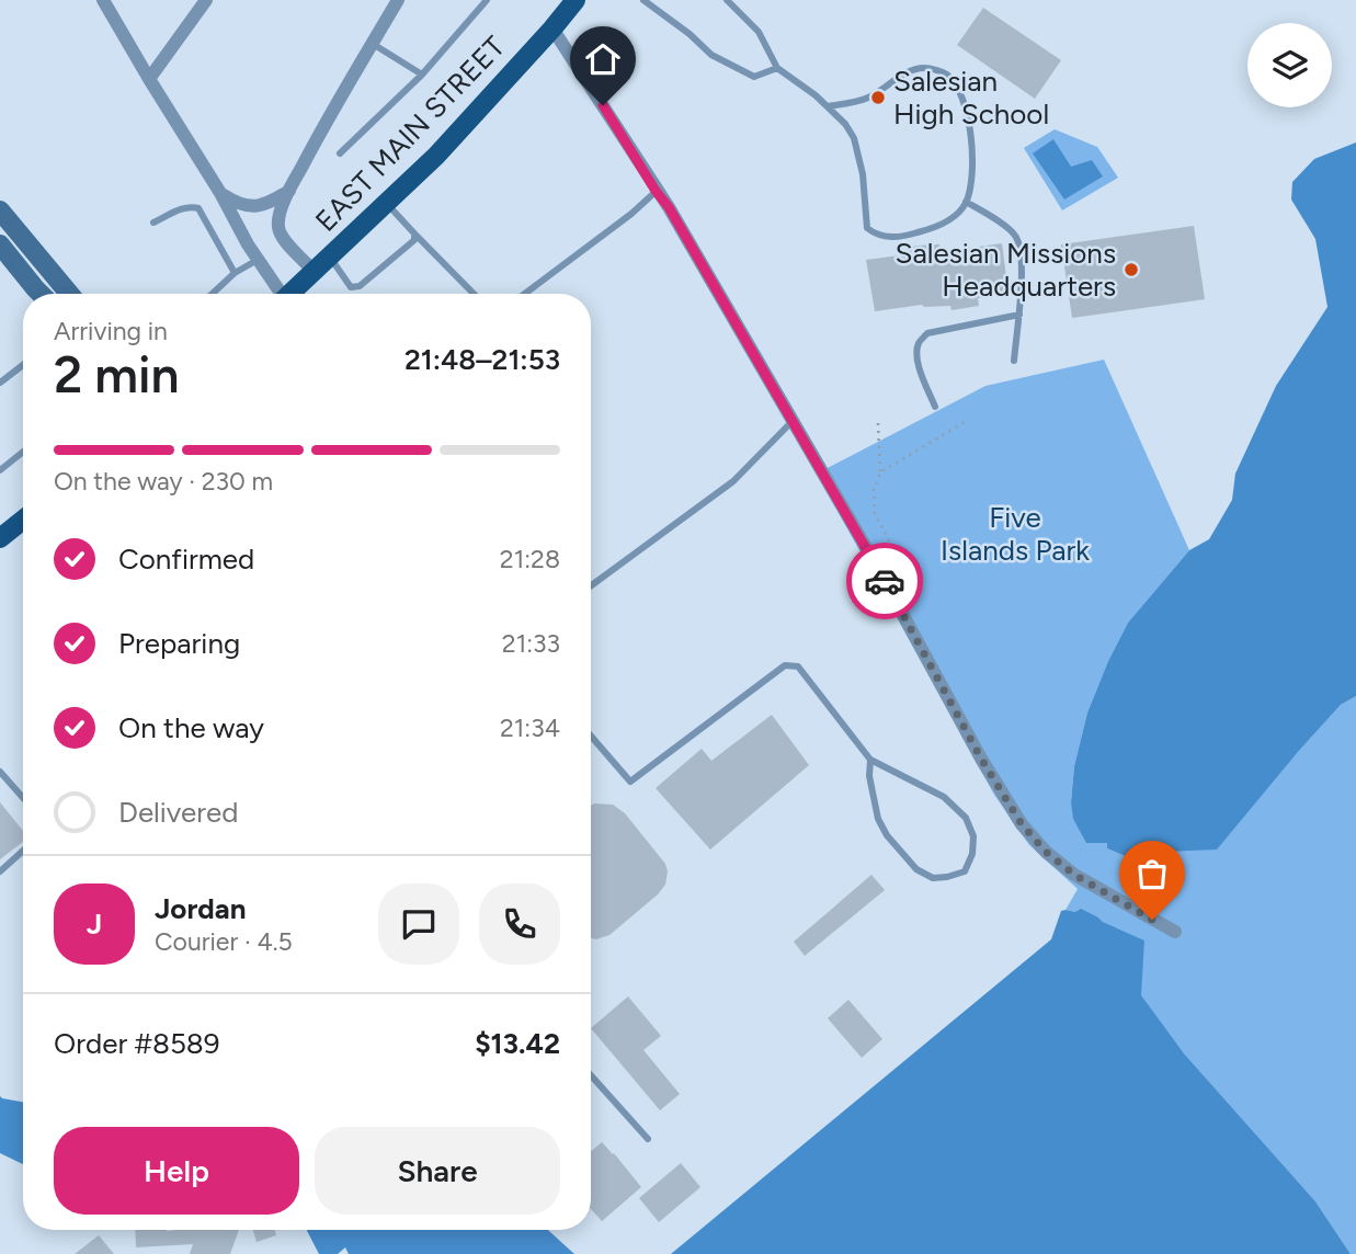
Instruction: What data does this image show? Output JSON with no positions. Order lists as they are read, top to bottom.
{
  "streets": {
    "main road": ["EAST MAIN STREET"]
  },
  "parks": ["Five Islands Park"],
  "places": ["Salesian High School", "Salesian Missions Headquarters"],
  "page": {
    "heading": ["2 min", "Arriving in", "21:48–21:53"],
    "panel": [
      "Jordan",
      "Courier · 4.5",
      "Order #8589",
      "$13.42"
    ],
    "bar": "On the way · 230 m",
    "list": [
      ["Confirmed", "21:28"],
      ["Preparing", "21:33"],
      ["On the way", "21:34"],
      "Delivered"
    ],
    "round": "J",
    "buttons": ["Help", "Share"]
  }
}
